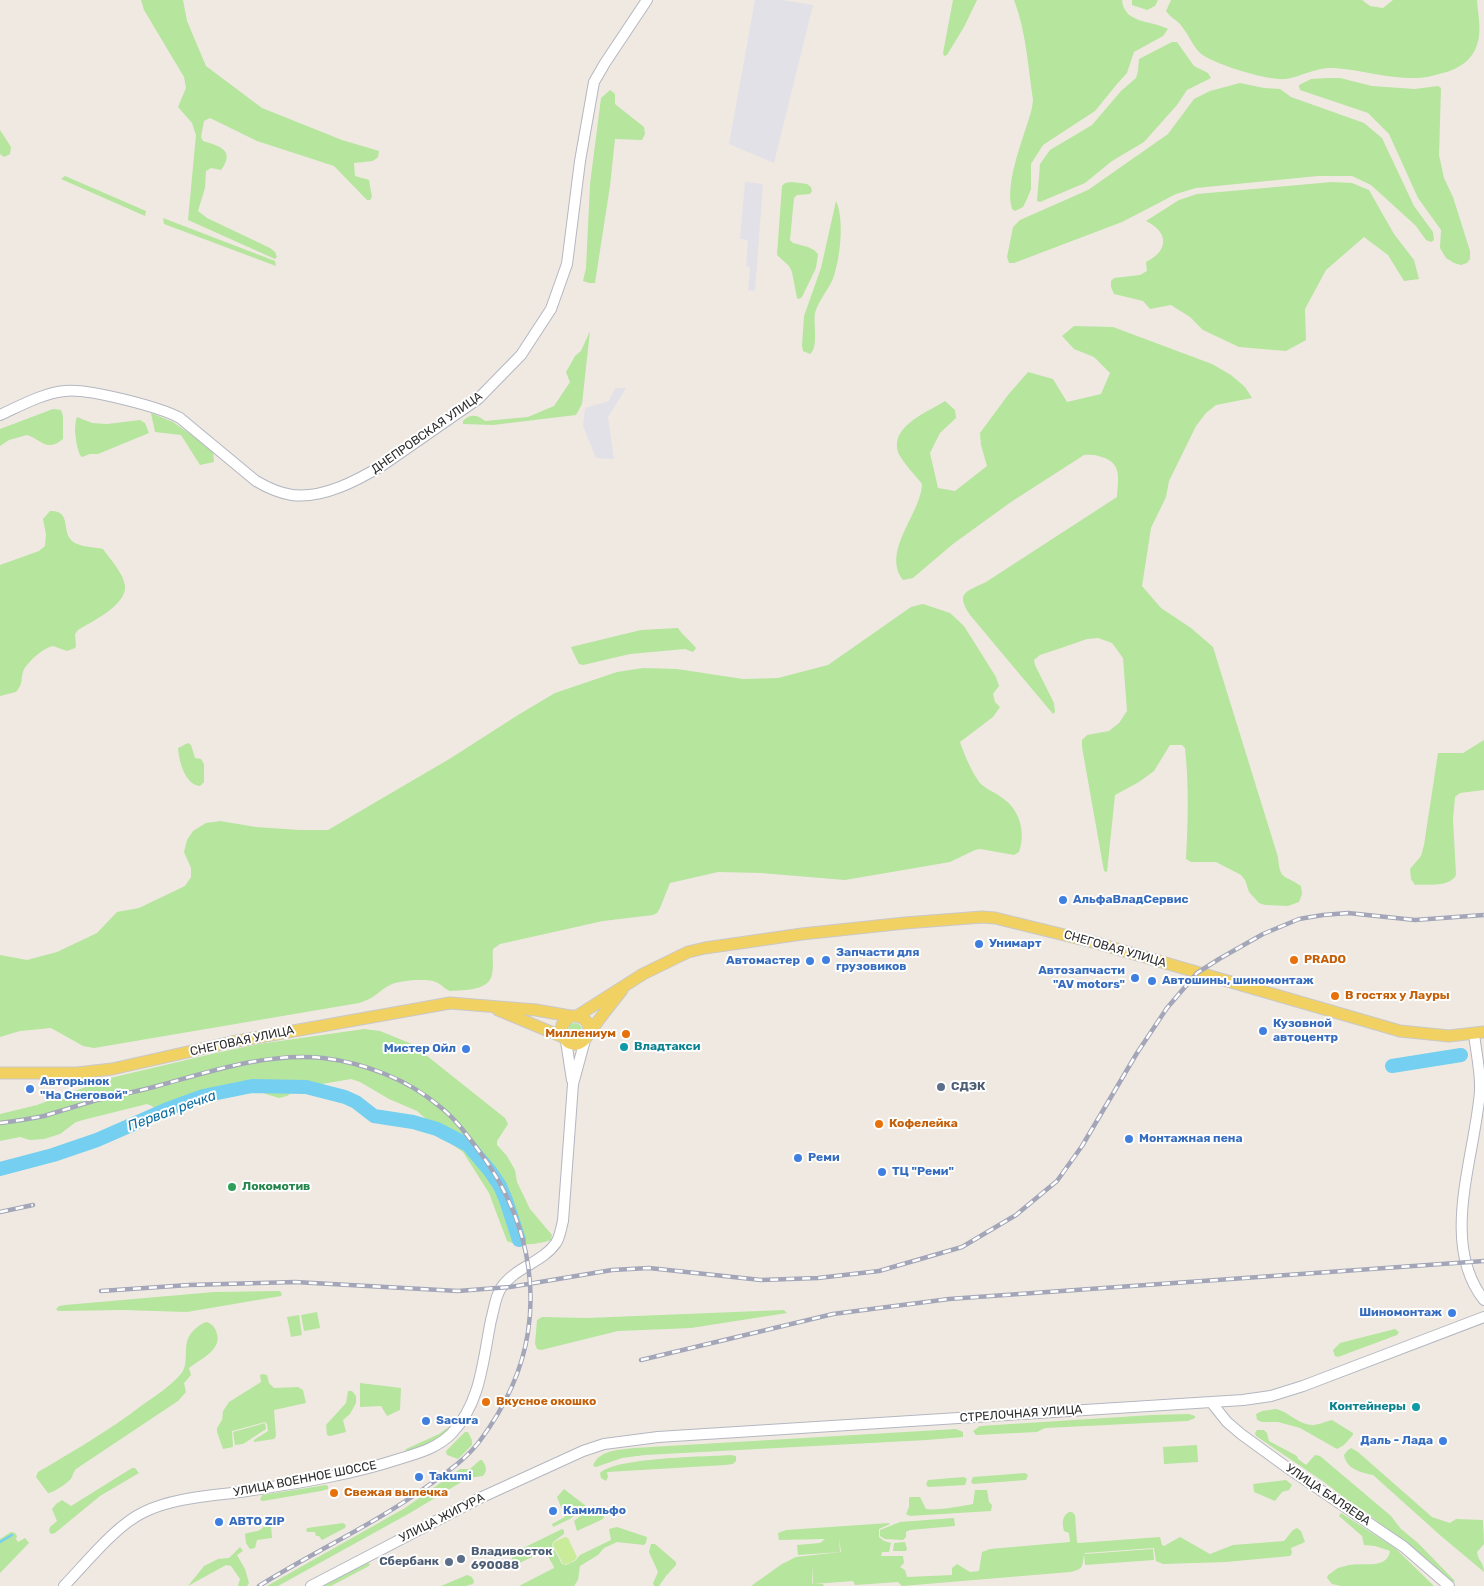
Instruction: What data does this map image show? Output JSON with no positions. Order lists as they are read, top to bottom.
{
  "streets": {
    "main road": [
      "ДНЕПРОВСКАЯ УЛИЦА",
      "СНЕГОВАЯ УЛИЦА",
      "СТРЕЛОЧНАЯ УЛИЦА",
      "УЛИЦА ВОЕННОЕ ШОССЕ",
      "УЛИЦА БАЛЯЕВА",
      "УЛИЦА ЖИГУРА"
    ]
  },
  "crossings": [
    ["СНЕГОВАЯ УЛИЦА", "УЛИЦА ВОЕННОЕ ШОССЕ"],
    ["СТРЕЛОЧНАЯ УЛИЦА", "УЛИЦА БАЛЯЕВА"],
    ["СТРЕЛОЧНАЯ УЛИЦА", "УЛИЦА ЖИГУРА"]
  ],
  "water": ["Первая речка"],
  "places": [
    "АльфаВладСервис",
    "Унимарт",
    "Запчасти для грузовиков",
    "PRADO",
    "Автомастер",
    "Автозапчасти \"AV motors\"",
    "Автошины, шиномонтаж",
    "В гостях у Лауры",
    "Кузовной автоцентр",
    "Миллениум",
    "Владтакси",
    "Мистер Ойл",
    "СДЭК",
    "Авторынок \"На Снеговой\"",
    "Кофелейка",
    "Монтажная пена",
    "Реми",
    "ТЦ \"Реми\"",
    "Локомотив",
    "Шиномонтаж",
    "Вкусное окошко",
    "Контейнеры",
    "Sacura",
    "Даль - Лада",
    "Takumi",
    "Свежая выпечка",
    "Камильфо",
    "АВТО ZIP",
    "Владивосток 690088",
    "Сбербанк"
  ]
}
